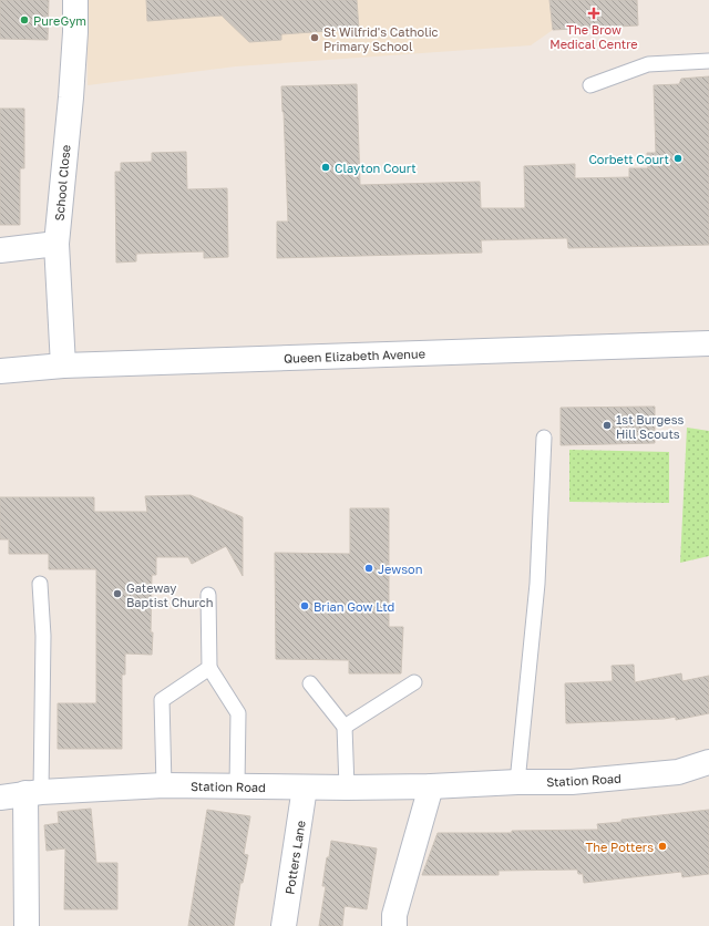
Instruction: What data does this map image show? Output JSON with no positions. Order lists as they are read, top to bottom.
{
  "streets": {
    "street": [
      "School Close",
      "Queen Elizabeth Avenue",
      "Station Road",
      "Potters Lane"
    ]
  },
  "crossings": [
    ["School Close", "Queen Elizabeth Avenue"],
    ["Station Road", "Potters Lane"]
  ],
  "places": {
    "health": ["The Brow Medical Centre"],
    "other": [
      "PureGym",
      "St Wilfrid's Catholic Primary School",
      "Corbett Court",
      "Clayton Court",
      "1st Burgess Hill Scouts",
      "Jewson",
      "Gateway Baptist Church",
      "Brian Gow Ltd",
      "The Potters"
    ]
  }
}
